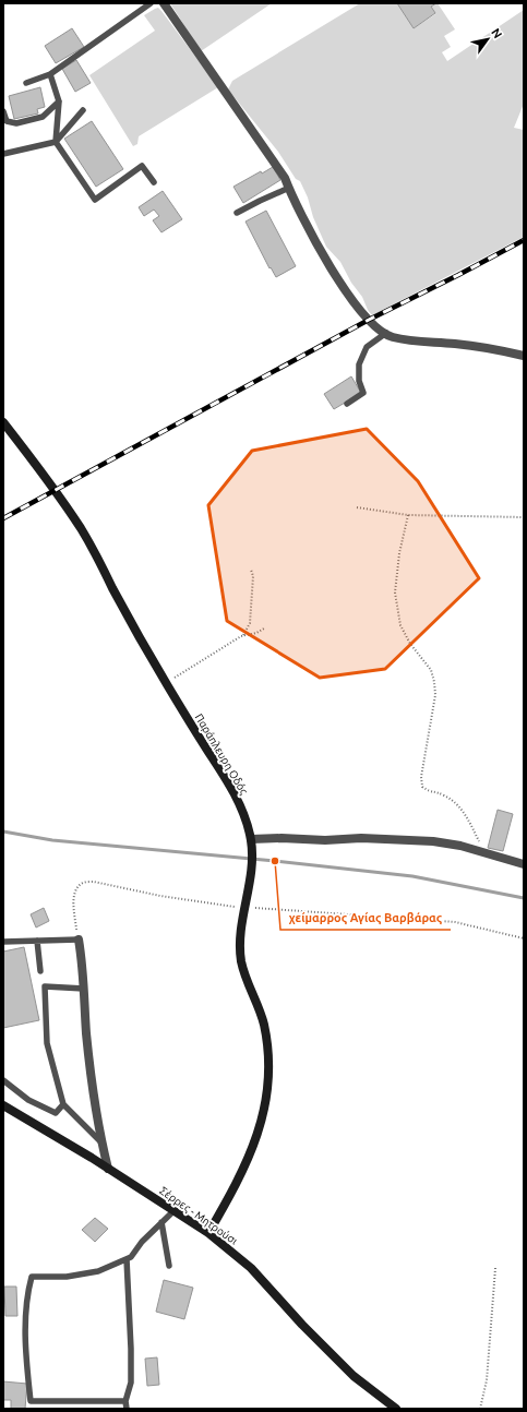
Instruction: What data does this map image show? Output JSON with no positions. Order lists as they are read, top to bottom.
{
  "streets": {
    "street": ["Παράπλευρη Οδός", "Σέρρες - Μητρούσι"]
  },
  "crossings": [
    ["Παράπλευρη Οδός", "Σέρρες - Μητρούσι"]
  ],
  "places": ["χείμαρρος Αγίας Βαρβάρας"],
  "north": "top right"
}
